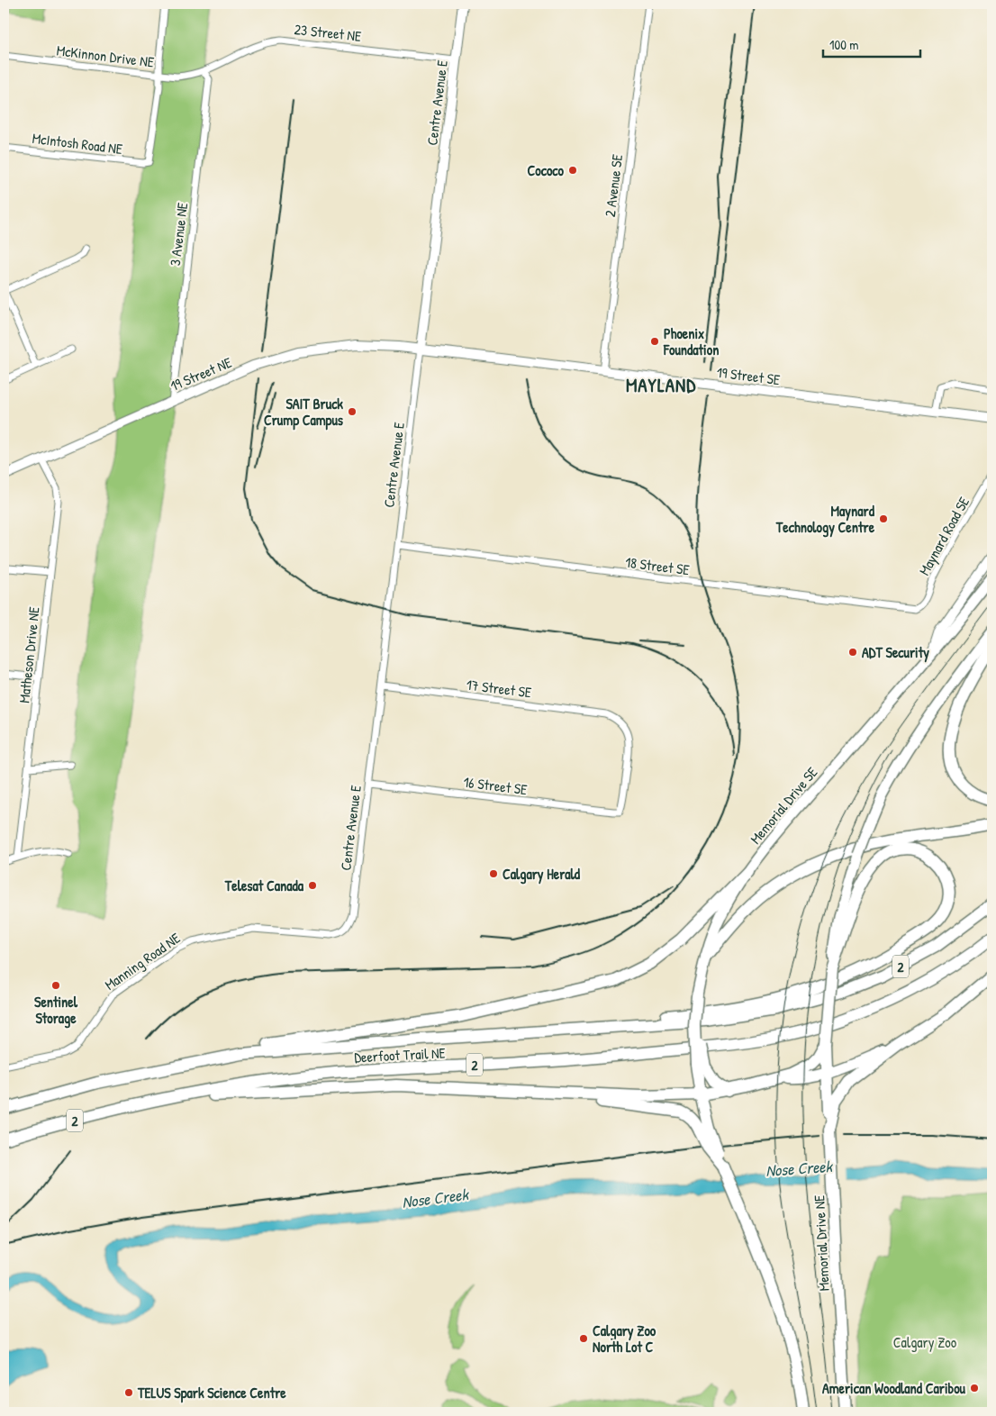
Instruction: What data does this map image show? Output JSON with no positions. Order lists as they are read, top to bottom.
{
  "streets": {
    "highway": [
      "Memorial Drive SE",
      "2",
      "Deerfoot Trail NE",
      "Memorial Drive NE"
    ],
    "street": [
      "23 Street NE",
      "McKinnon Drive NE",
      "Centre Avenue E",
      "McIntosh Road NE",
      "2 Avenue SE",
      "3 Avenue NE",
      "19 Street NE",
      "19 Street SE",
      "Maynard Road SE",
      "18 Street SE",
      "Matheson Drive NE",
      "17 Street SE",
      "16 Street SE",
      "Manning Road NE"
    ]
  },
  "crossings": [
    ["23 Street NE", "McKinnon Drive NE"],
    ["23 Street NE", "Centre Avenue E"],
    ["23 Street NE", "3 Avenue NE"],
    ["McKinnon Drive NE", "McIntosh Road NE"],
    ["McKinnon Drive NE", "3 Avenue NE"],
    ["Centre Avenue E", "19 Street NE"],
    ["Centre Avenue E", "19 Street SE"],
    ["Centre Avenue E", "18 Street SE"],
    ["Centre Avenue E", "17 Street SE"],
    ["Centre Avenue E", "16 Street SE"],
    ["Centre Avenue E", "Manning Road NE"],
    ["2 Avenue SE", "19 Street SE"],
    ["3 Avenue NE", "19 Street NE"],
    ["19 Street NE", "19 Street SE"],
    ["19 Street NE", "Matheson Drive NE"],
    ["Maynard Road SE", "18 Street SE"],
    ["17 Street SE", "16 Street SE"]
  ],
  "districts": ["MAYLAND"],
  "water": ["Nose Creek"],
  "parks": ["Calgary Zoo"],
  "places": [
    "Cococo",
    "Phoenix Foundation",
    "SAIT Bruck Crump Campus",
    "Maynard Technology Centre",
    "ADT Security",
    "Calgary Herald",
    "Telesat Canada",
    "Sentinel Storage",
    "Calgary Zoo North Lot C",
    "American Woodland Caribou",
    "TELUS Spark Science Centre"
  ],
  "scale_bar": "100 m"
}
